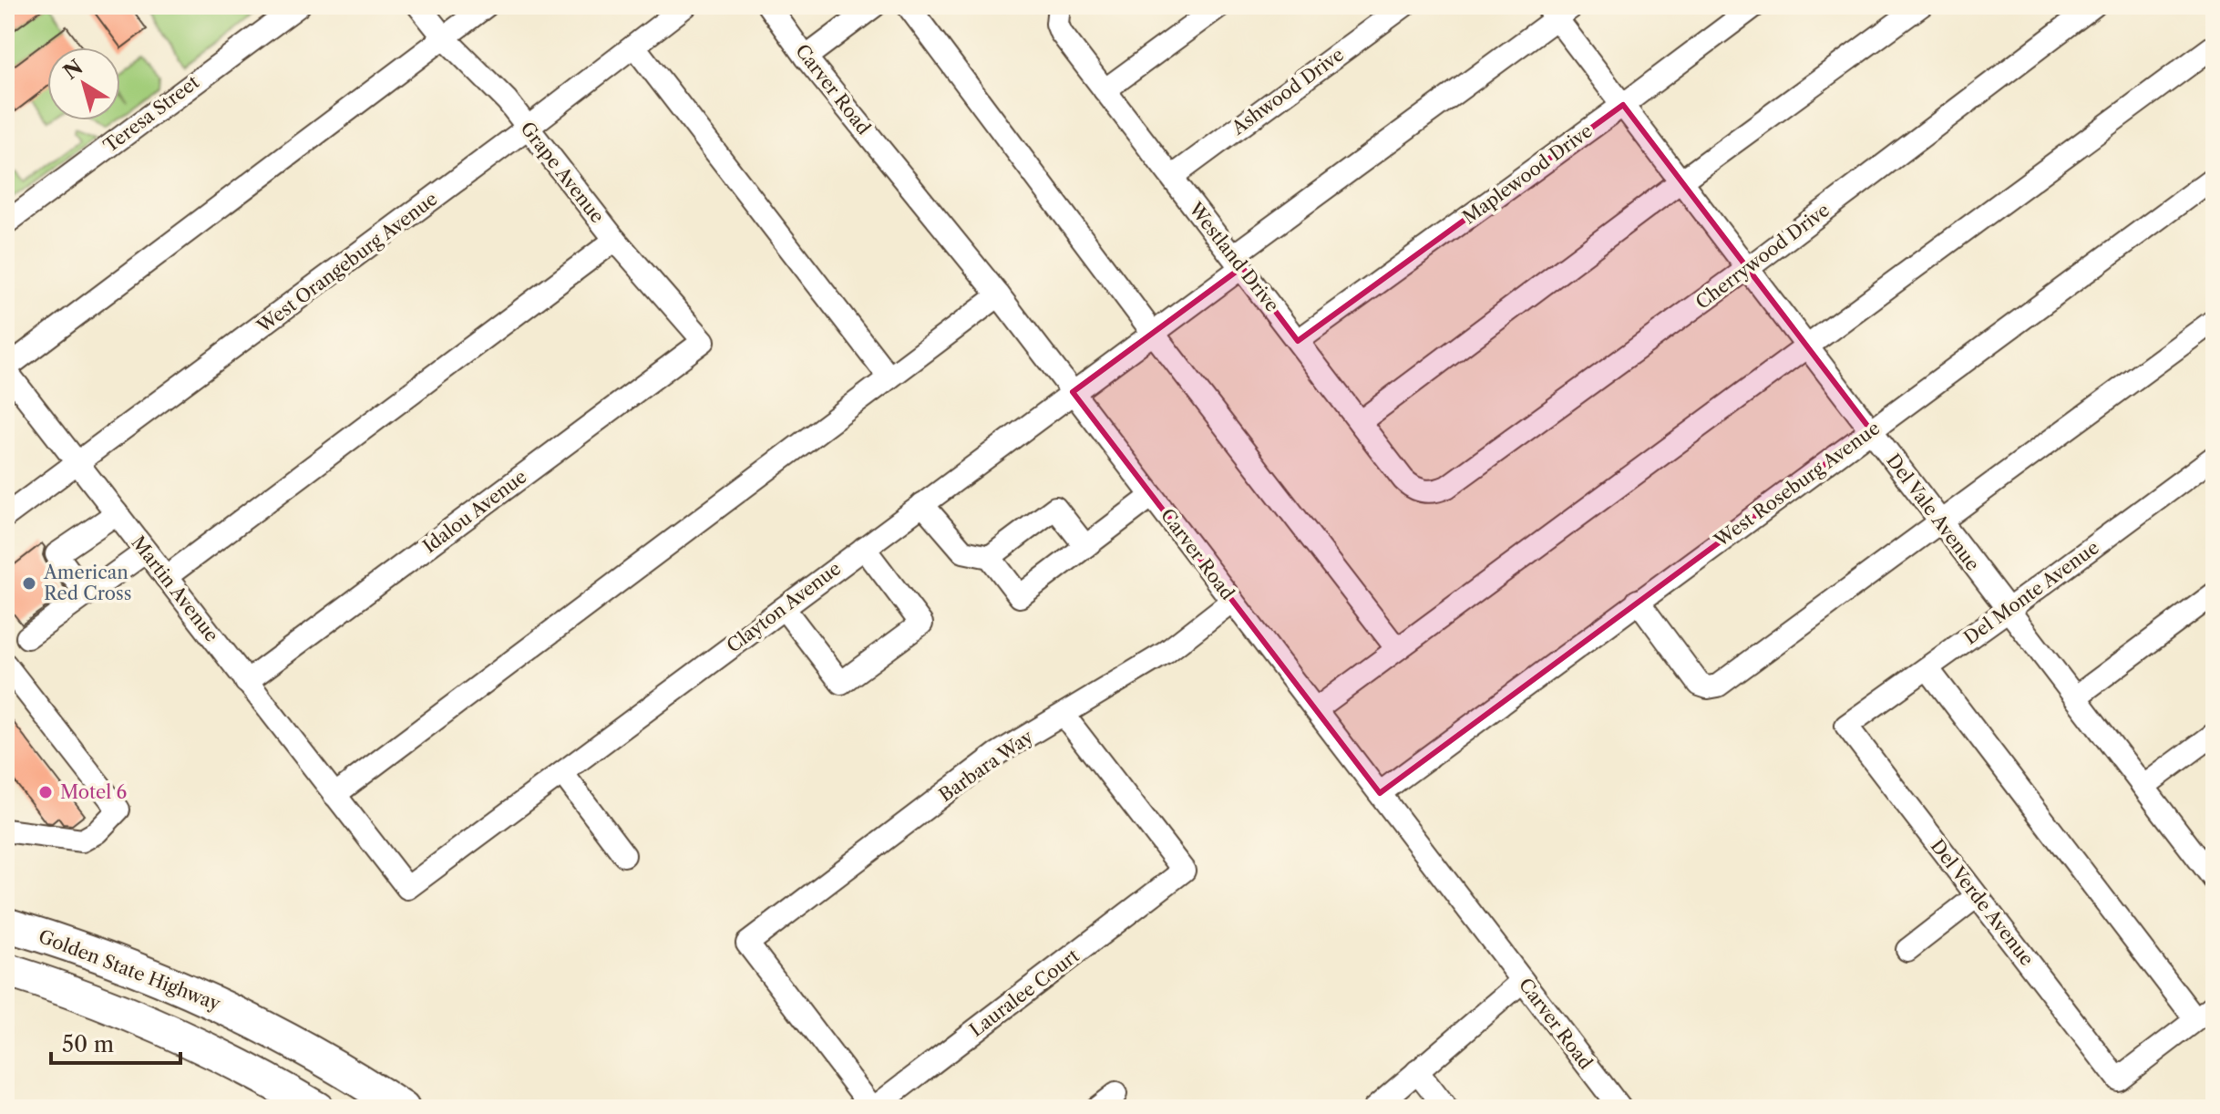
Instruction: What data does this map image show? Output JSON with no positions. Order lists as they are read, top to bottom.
{
  "streets": {
    "highway": ["Golden State Highway"],
    "street": [
      "Carver Road",
      "Ashwood Drive",
      "Teresa Street",
      "Grape Avenue",
      "Maplewood Drive",
      "Cherrywood Drive",
      "Westland Drive",
      "West Orangeburg Avenue",
      "West Roseburg Avenue",
      "Idalou Avenue",
      "Del Vale Avenue",
      "Martin Avenue",
      "Del Monte Avenue",
      "Clayton Avenue",
      "Barbara Way",
      "Del Verde Avenue",
      "Lauralee Court"
    ]
  },
  "crossings": [
    ["Carver Road", "West Roseburg Avenue"],
    ["Carver Road", "Clayton Avenue"],
    ["Carver Road", "Barbara Way"],
    ["Ashwood Drive", "Westland Drive"],
    ["Grape Avenue", "West Orangeburg Avenue"],
    ["Grape Avenue", "Idalou Avenue"],
    ["Maplewood Drive", "Westland Drive"],
    ["Maplewood Drive", "Del Vale Avenue"],
    ["Cherrywood Drive", "Westland Drive"],
    ["Cherrywood Drive", "Del Vale Avenue"],
    ["Westland Drive", "Clayton Avenue"],
    ["West Orangeburg Avenue", "Martin Avenue"],
    ["West Roseburg Avenue", "Del Vale Avenue"],
    ["Idalou Avenue", "Martin Avenue"],
    ["Del Vale Avenue", "Del Monte Avenue"],
    ["Del Vale Avenue", "Clayton Avenue"],
    ["Martin Avenue", "Clayton Avenue"],
    ["Del Monte Avenue", "Del Verde Avenue"],
    ["Barbara Way", "Lauralee Court"]
  ],
  "places": ["American Red Cross", "Motel 6"],
  "scale_bar": "50 m",
  "north": "top left"
}
